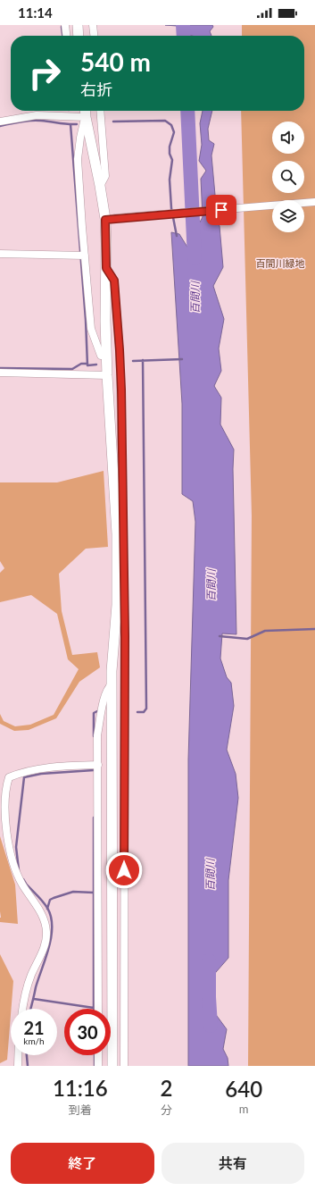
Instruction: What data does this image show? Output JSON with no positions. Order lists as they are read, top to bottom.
{
  "water": ["百間川"],
  "parks": ["百間川緑地"],
  "page": {
    "status": "11:14",
    "turn": ["540 m", "右折"],
    "speed": "21 km/h",
    "limit": "30",
    "eta": [
      "11:16",
      "到着",
      "2",
      "分",
      "640",
      "m"
    ],
    "buttons": ["終了", "共有"]
  }
}
